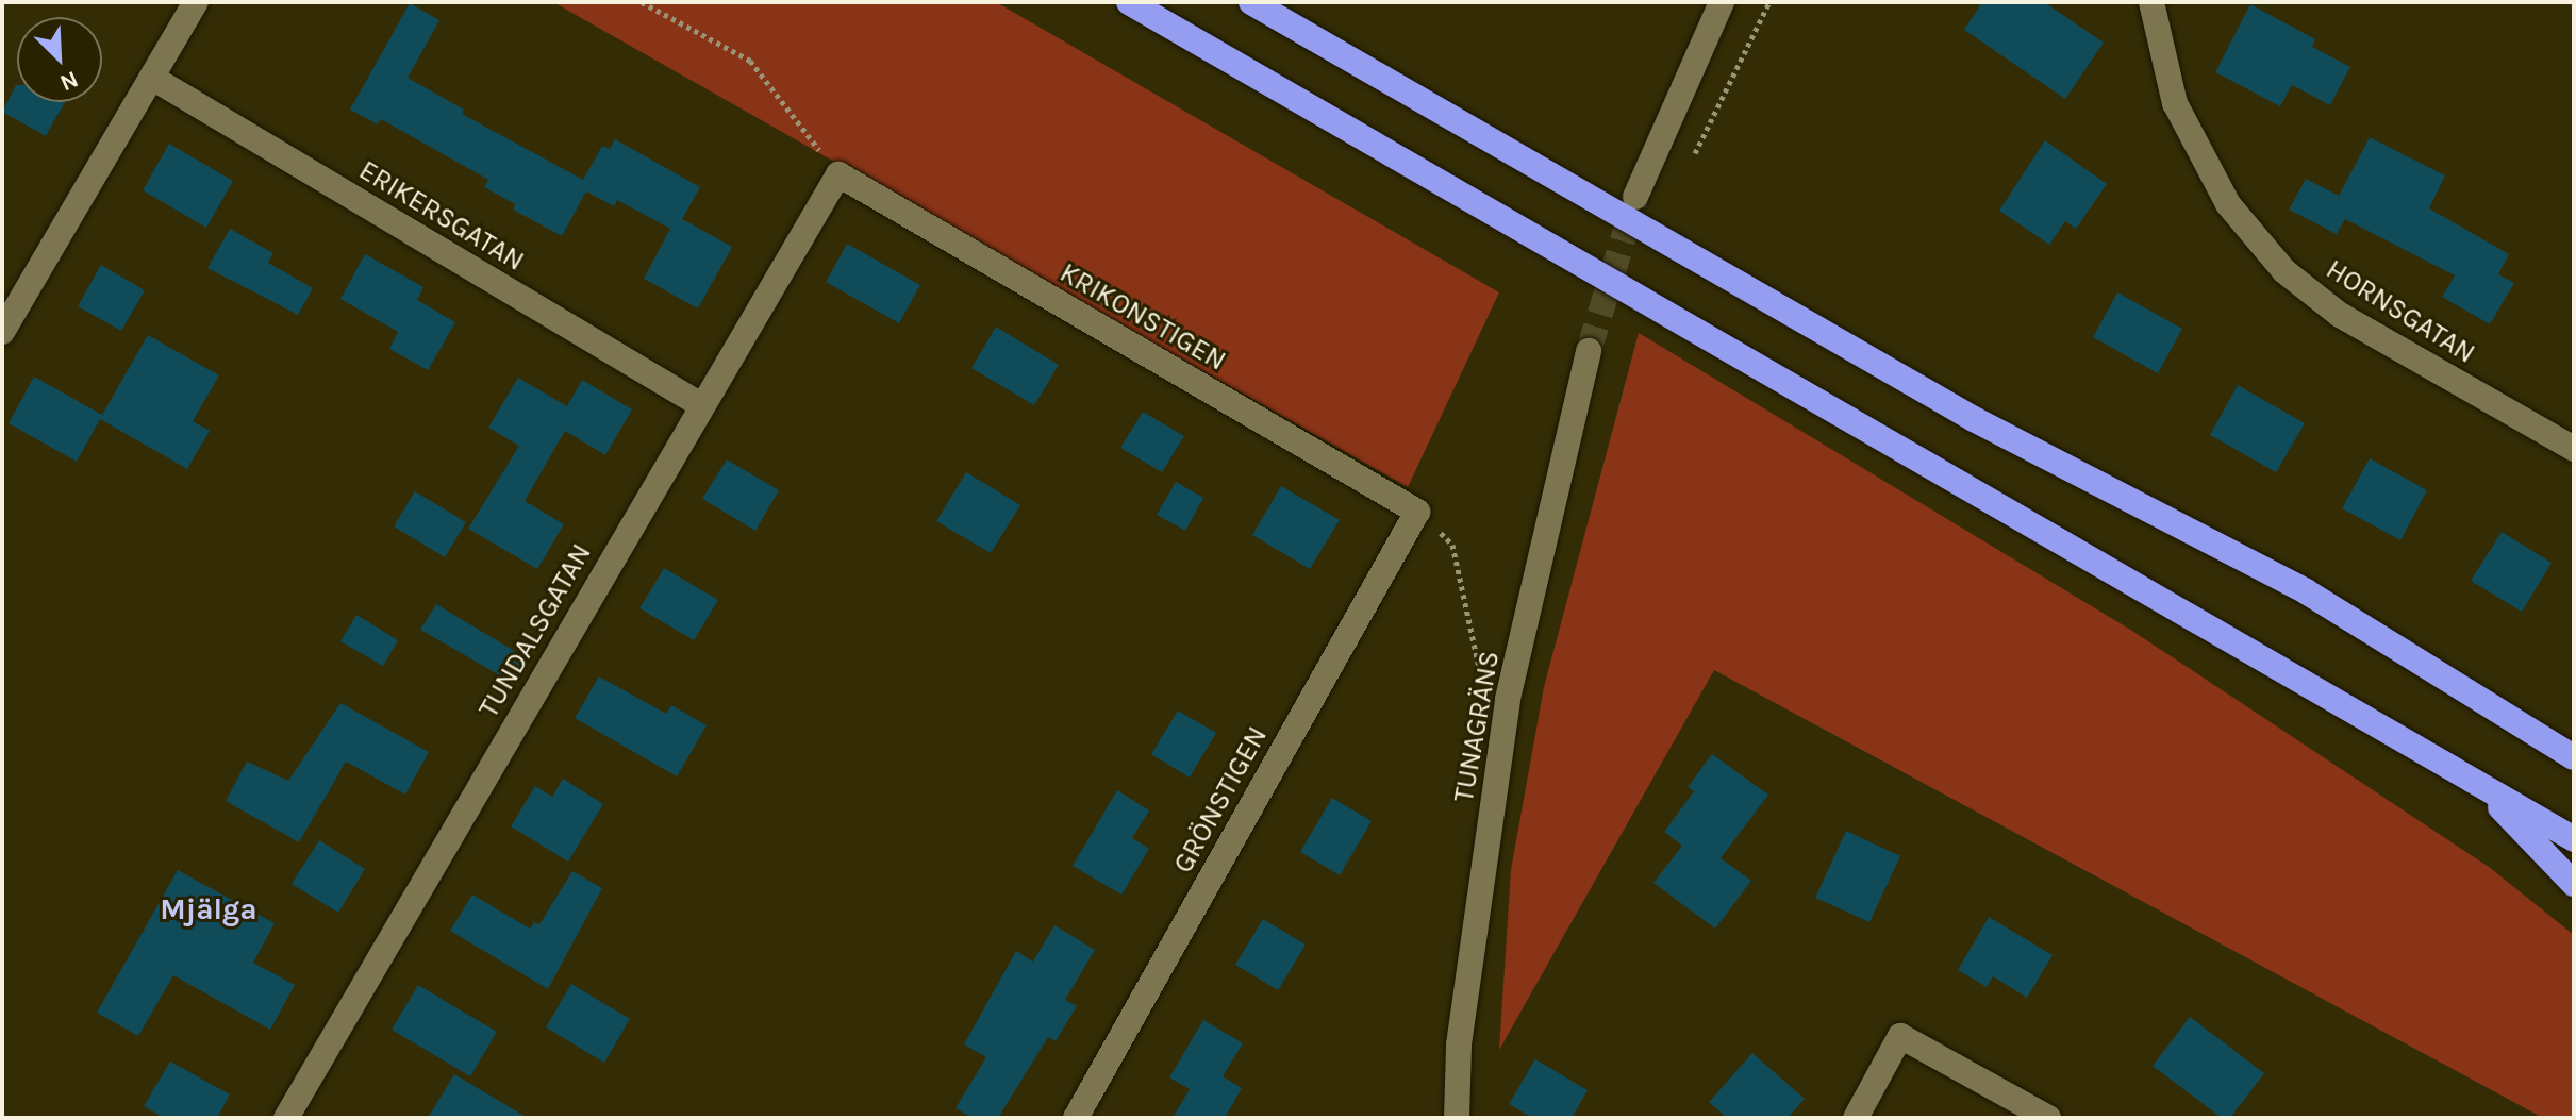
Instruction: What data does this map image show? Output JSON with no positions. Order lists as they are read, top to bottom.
{
  "streets": {
    "street": [
      "ERIKERSGATAN",
      "HORNSGATAN",
      "KRIKONSTIGEN",
      "TUNDALSGATAN",
      "TUNAGRÄNS",
      "GRÖNSTIGEN"
    ]
  },
  "crossings": [
    ["ERIKERSGATAN", "TUNDALSGATAN"],
    ["KRIKONSTIGEN", "TUNDALSGATAN"],
    ["KRIKONSTIGEN", "GRÖNSTIGEN"]
  ],
  "districts": ["Mjälga"],
  "north": "bottom right"
}
